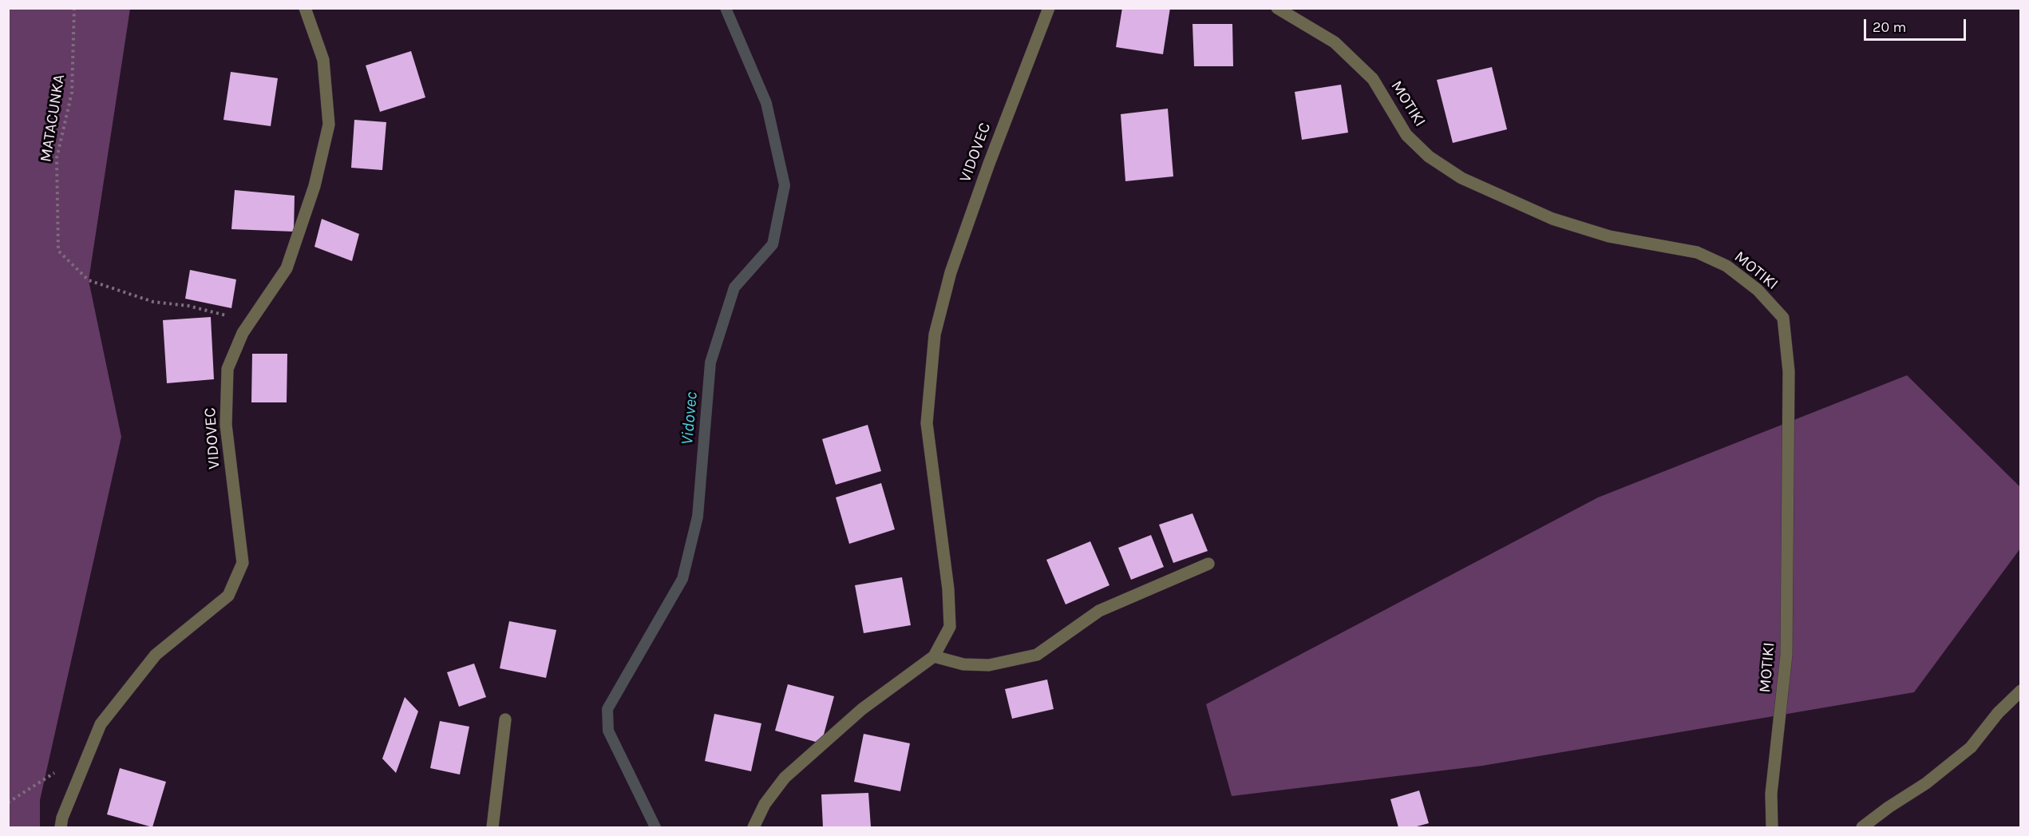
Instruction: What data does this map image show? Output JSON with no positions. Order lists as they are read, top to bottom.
{
  "streets": {
    "street": ["MOTIKI", "VIDOVEC"],
    "path": ["MATACUNKA"]
  },
  "crossings": [
    ["MATACUNKA", "VIDOVEC"]
  ],
  "water": ["Vidovec"],
  "scale_bar": "20 m"
}
